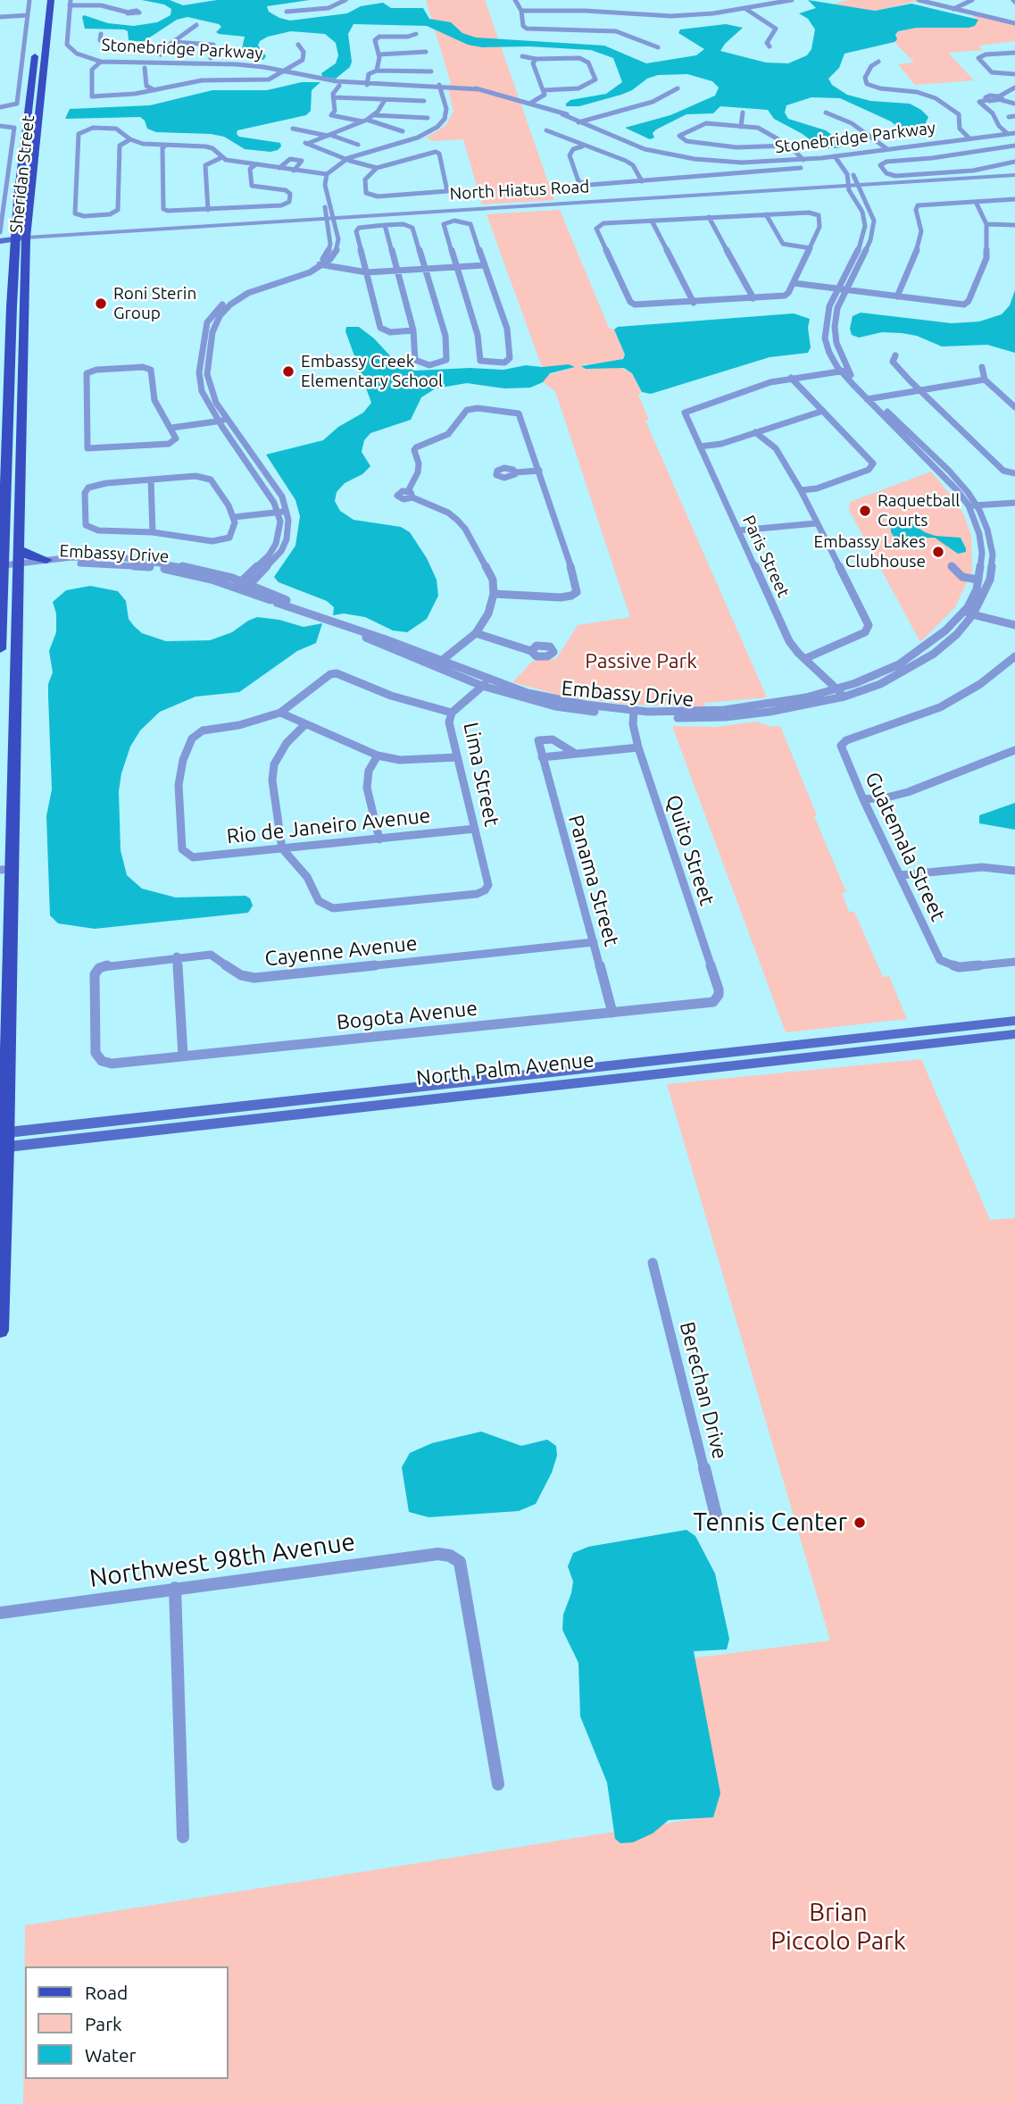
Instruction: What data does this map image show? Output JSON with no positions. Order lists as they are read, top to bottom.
{
  "streets": {
    "main road": ["Sheridan Street", "North Hiatus Road", "North Palm Avenue"],
    "street": [
      "Stonebridge Parkway",
      "Embassy Drive",
      "Paris Street",
      "Lima Street",
      "Rio de Janeiro Avenue",
      "Guatemala Street",
      "Quito Street",
      "Panama Street",
      "Cayenne Avenue",
      "Bogota Avenue",
      "Berechan Drive",
      "Northwest 98th Avenue"
    ]
  },
  "crossings": [
    ["Sheridan Street", "North Hiatus Road"],
    ["Sheridan Street", "North Palm Avenue"],
    ["Embassy Drive", "Paris Street"],
    ["Embassy Drive", "Lima Street"],
    ["Embassy Drive", "Quito Street"],
    ["Lima Street", "Rio de Janeiro Avenue"],
    ["Quito Street", "Bogota Avenue"],
    ["Panama Street", "Cayenne Avenue"],
    ["Panama Street", "Bogota Avenue"],
    ["Cayenne Avenue", "Bogota Avenue"]
  ],
  "parks": ["Passive Park", "Brian Piccolo Park"],
  "places": [
    "Roni Sterin Group",
    "Embassy Creek Elementary School",
    "Raquetball Courts",
    "Embassy Lakes Clubhouse",
    "Tennis Center"
  ],
  "legend": ["Road", "Park", "Water"]
}
